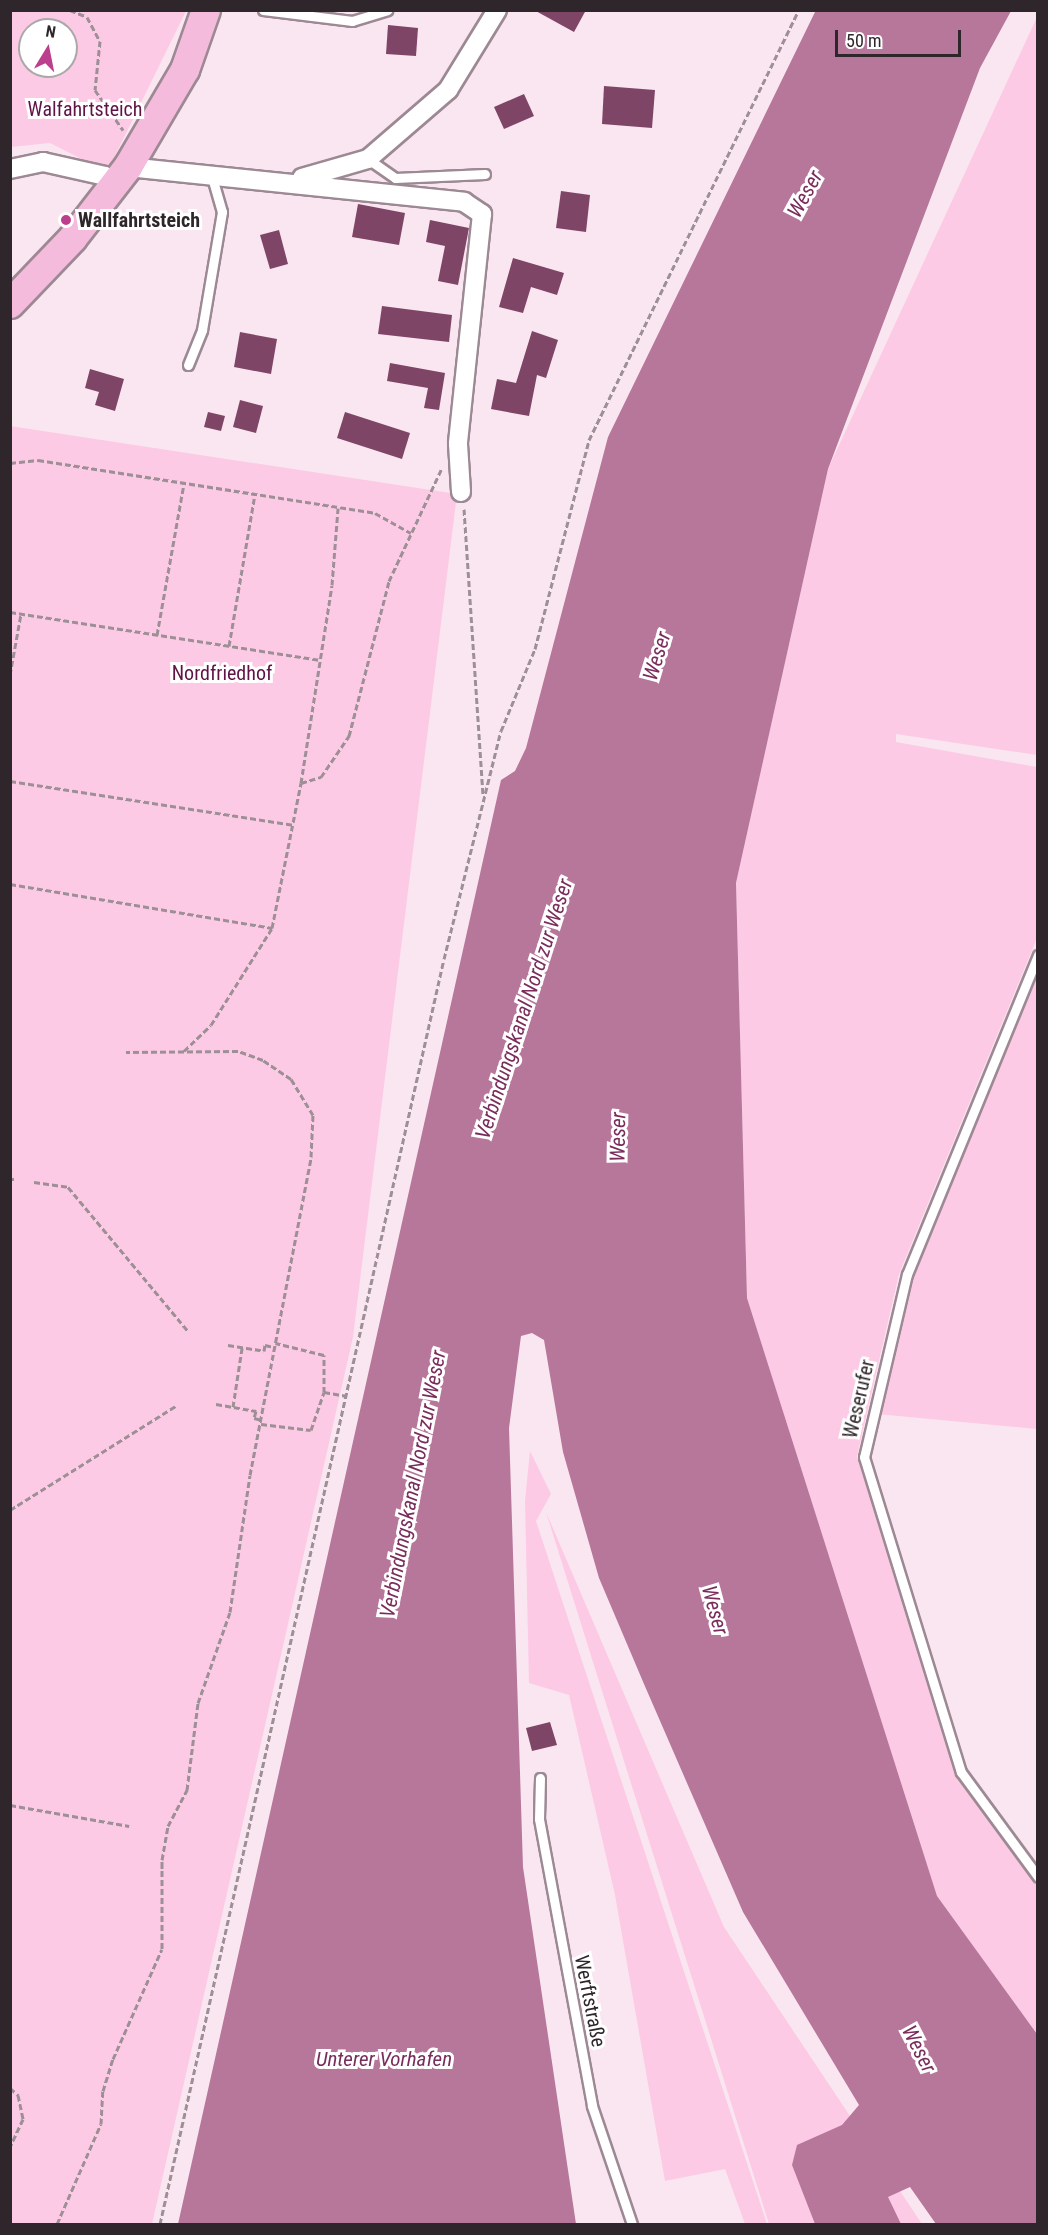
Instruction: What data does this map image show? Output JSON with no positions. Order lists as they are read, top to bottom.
{
  "streets": {
    "lane": ["Weserufer", "Werftstraße"]
  },
  "water": ["Weser", "Verbindungskanal Nord zur Weser", "Unterer Vorhafen"],
  "parks": ["Walfahrtsteich", "Nordfriedhof"],
  "places": ["Wallfahrtsteich"],
  "scale_bar": "50 m",
  "north": "top"
}
